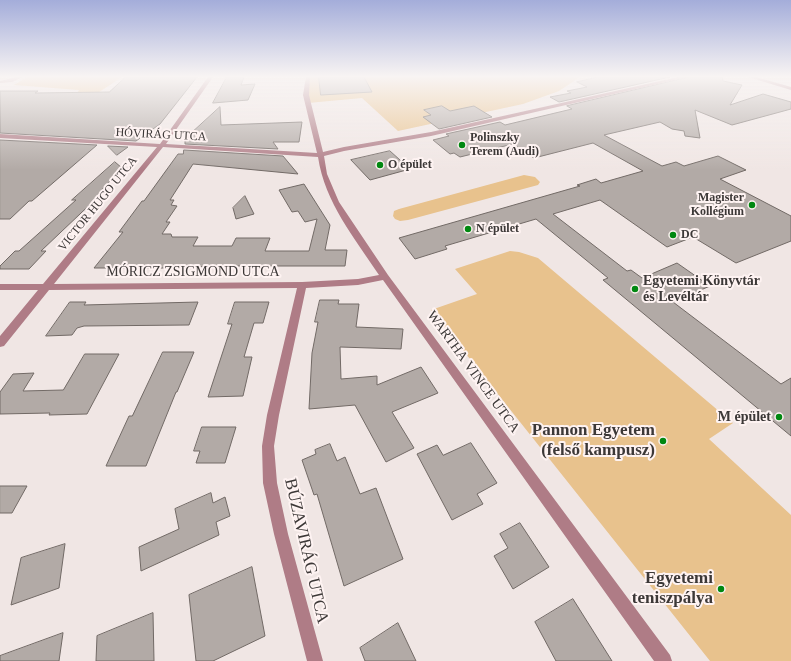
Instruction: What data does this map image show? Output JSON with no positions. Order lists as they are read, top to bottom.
{
  "streets": {
    "street": [
      "HÓVIRÁG UTCA",
      "VICTOR HUGO UTCA",
      "MÓRICZ ZSIGMOND UTCA",
      "WARTHA VINCE UTCA",
      "BÚZAVIRÁG UTCA"
    ]
  },
  "crossings": [
    ["HÓVIRÁG UTCA", "VICTOR HUGO UTCA"],
    ["HÓVIRÁG UTCA", "WARTHA VINCE UTCA"],
    ["VICTOR HUGO UTCA", "MÓRICZ ZSIGMOND UTCA"],
    ["MÓRICZ ZSIGMOND UTCA", "WARTHA VINCE UTCA"],
    ["MÓRICZ ZSIGMOND UTCA", "BÚZAVIRÁG UTCA"]
  ],
  "places": [
    "Polinszky Terem (Audi)",
    "O épület",
    "Magister Kollégium",
    "N épület",
    "DC",
    "Egyetemi Könyvtár és Levéltár",
    "M épület",
    "Pannon Egyetem (felső kampusz)",
    "Egyetemi teniszpálya"
  ]
}
